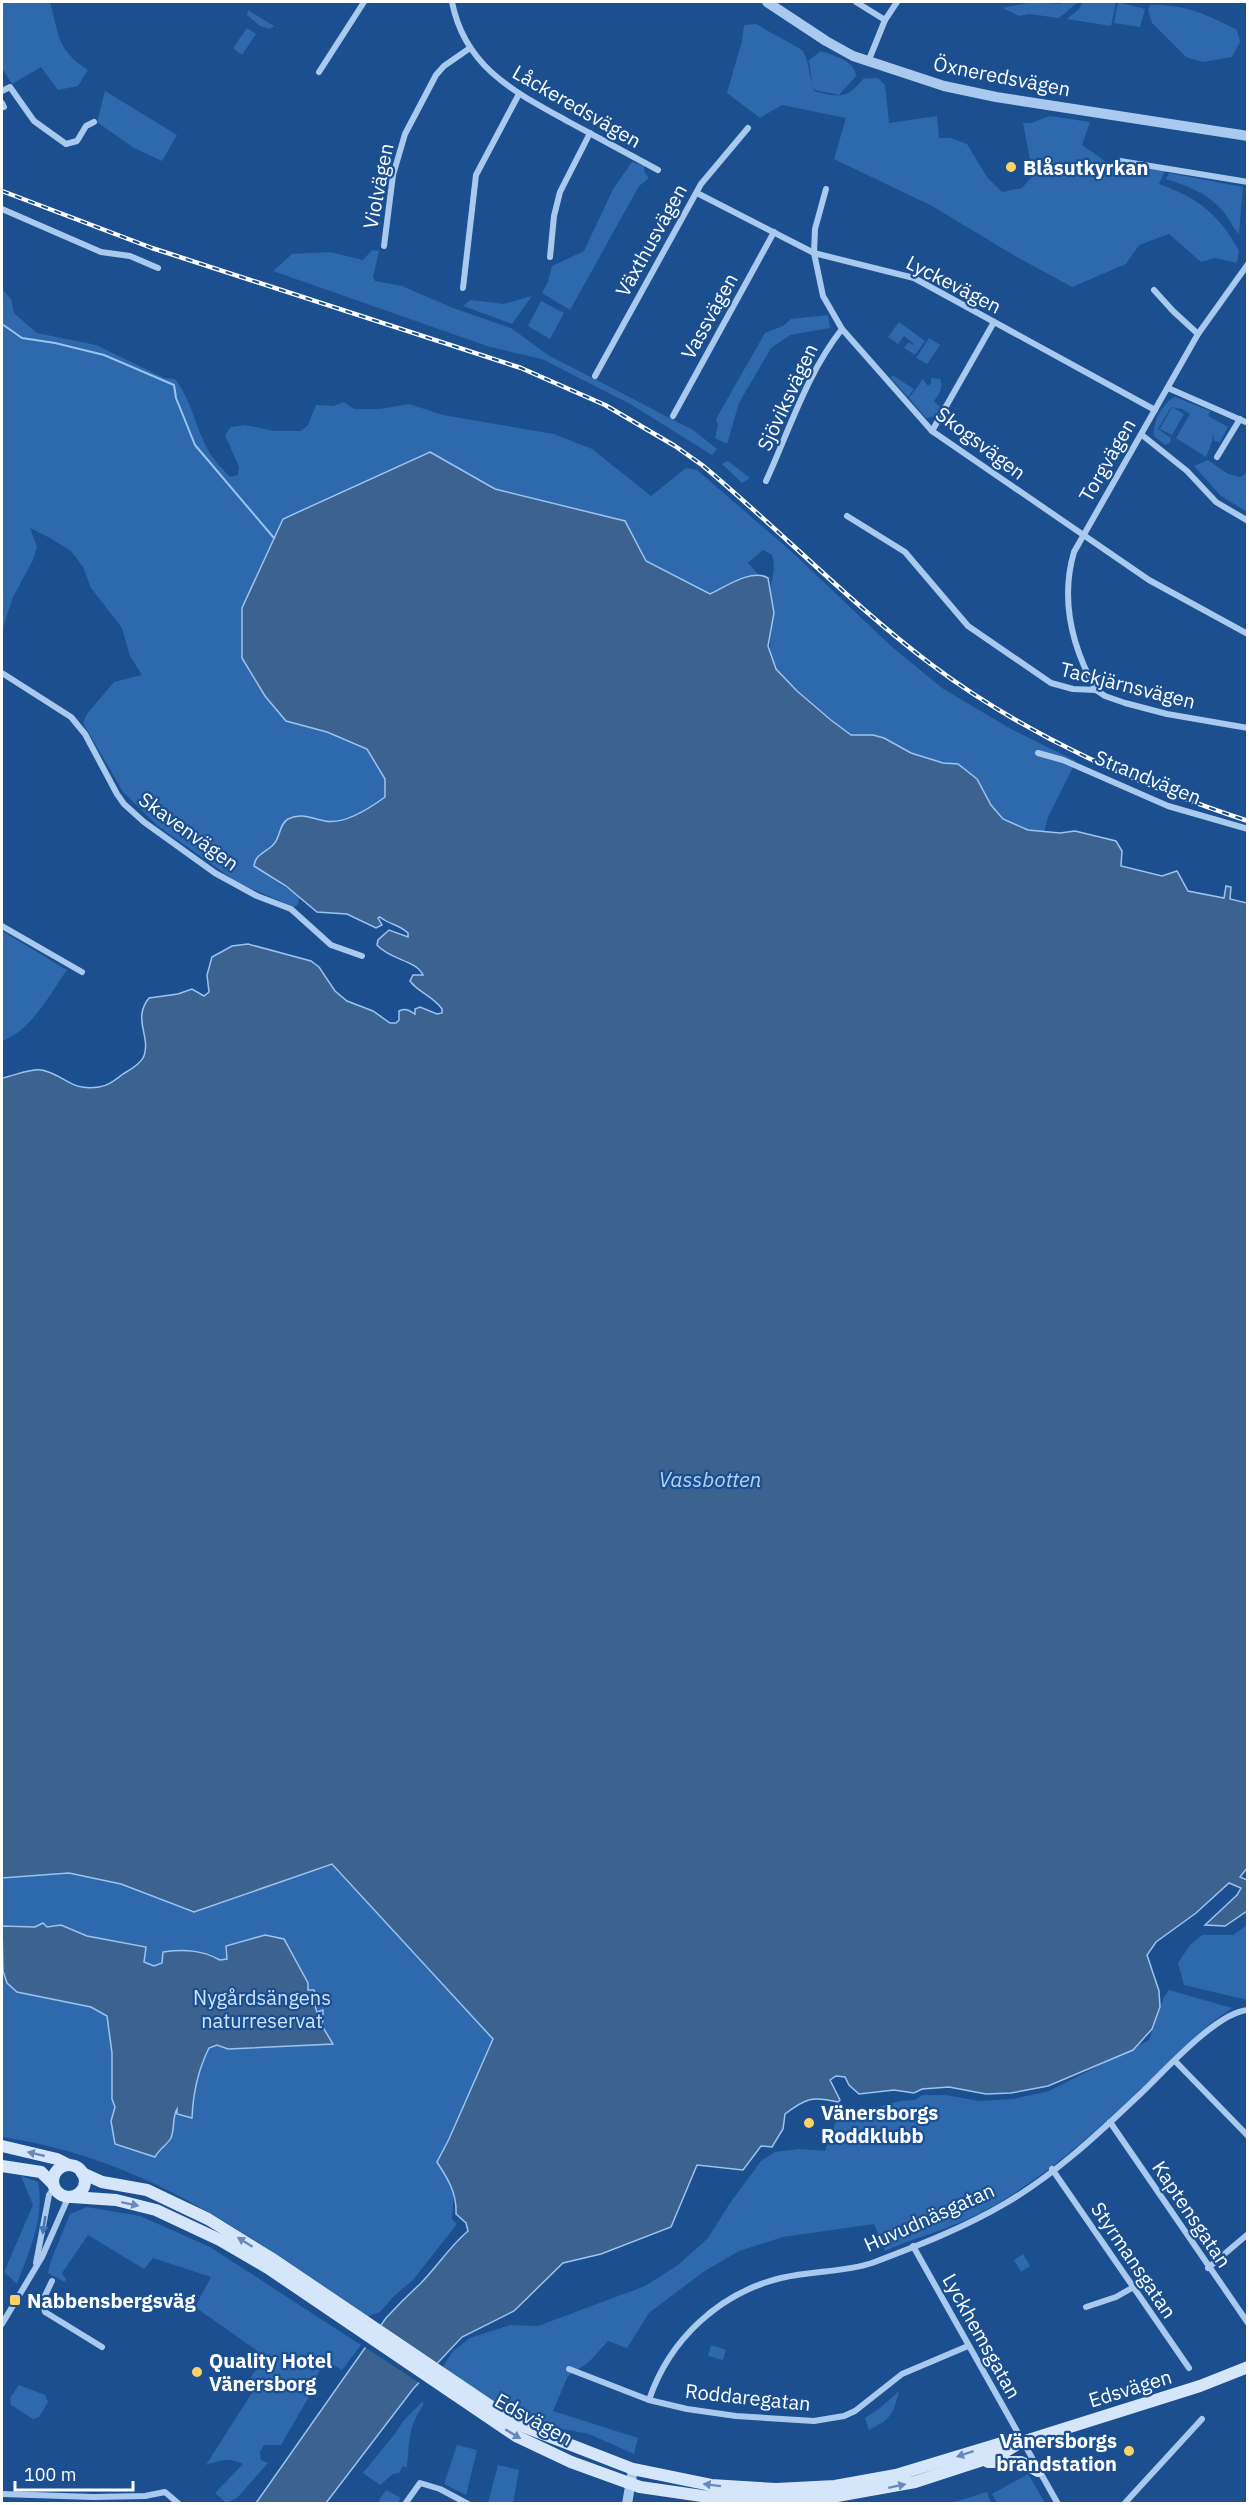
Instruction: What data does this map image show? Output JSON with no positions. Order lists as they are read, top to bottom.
{
  "streets": {
    "main road": ["Edsvägen"],
    "street": [
      "Öxneredsvägen",
      "Låckeredsvägen",
      "Violvägen",
      "Växthusvägen",
      "Lyckevägen",
      "Vassvägen",
      "Sjöviksvägen",
      "Skogsvägen",
      "Torgvägen",
      "Tackjärnsvägen",
      "Strandvägen",
      "Skavenvägen",
      "Kaptensgatan",
      "Huvudnäsgatan",
      "Styrmansgatan",
      "Lyckhemsgatan",
      "Roddaregatan"
    ]
  },
  "crossings": [
    ["Låckeredsvägen", "Violvägen"],
    ["Växthusvägen", "Lyckevägen"],
    ["Lyckevägen", "Vassvägen"],
    ["Lyckevägen", "Skogsvägen"],
    ["Lyckevägen", "Torgvägen"],
    ["Sjöviksvägen", "Skogsvägen"],
    ["Skogsvägen", "Torgvägen"],
    ["Torgvägen", "Tackjärnsvägen"],
    ["Kaptensgatan", "Huvudnäsgatan"],
    ["Huvudnäsgatan", "Styrmansgatan"],
    ["Huvudnäsgatan", "Lyckhemsgatan"],
    ["Huvudnäsgatan", "Roddaregatan"],
    ["Lyckhemsgatan", "Edsvägen"],
    ["Lyckhemsgatan", "Roddaregatan"]
  ],
  "water": ["Vassbotten"],
  "parks": ["Nygårdsängens naturreservat"],
  "places": {
    "other": [
      "Blåsutkyrkan",
      "Vänersborgs Roddklubb",
      "Quality Hotel Vänersborg",
      "Vänersborgs brandstation"
    ],
    "transit": ["Nabbensbergsväg"]
  },
  "scale_bar": "100 m"
}
